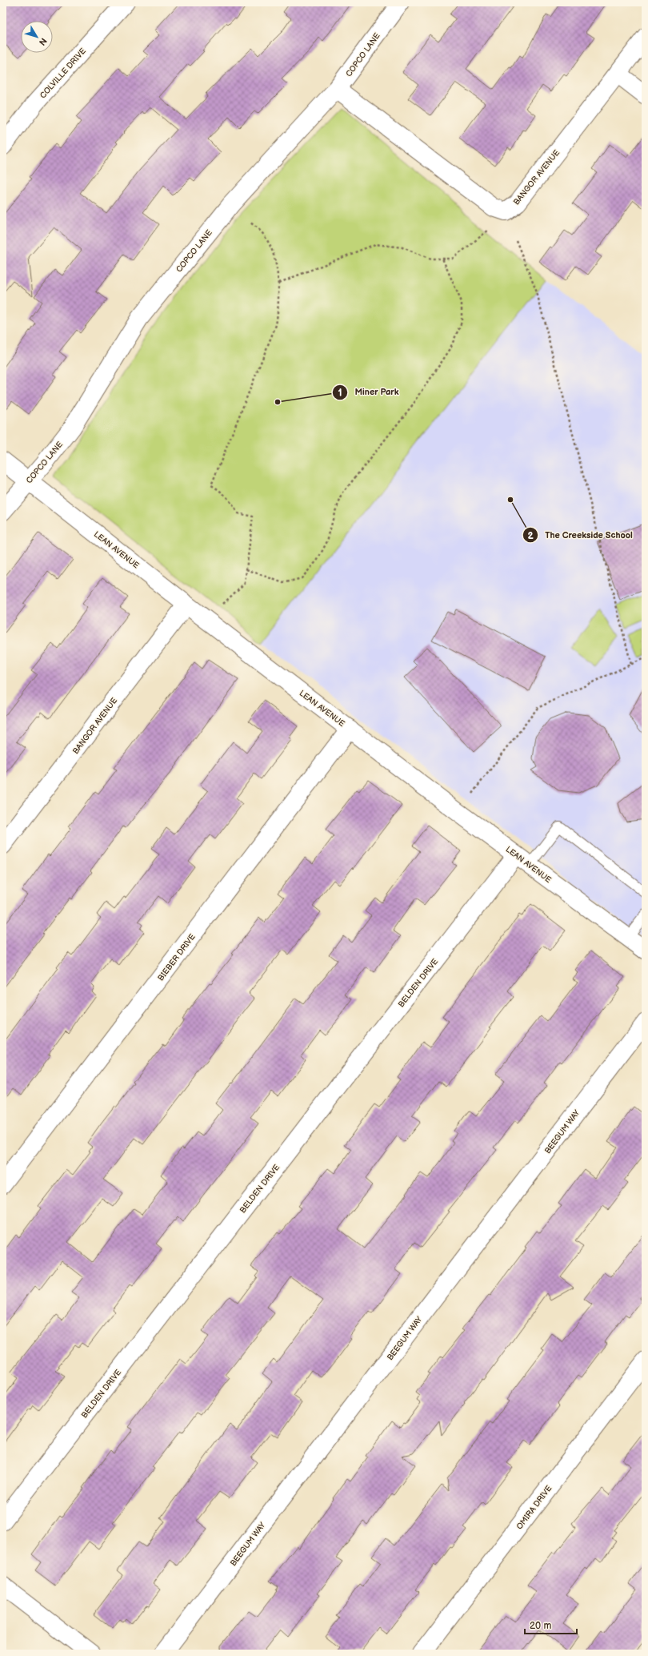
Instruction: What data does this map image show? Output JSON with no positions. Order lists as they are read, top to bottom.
{
  "streets": {
    "street": [
      "COPCO LANE",
      "COLVILLE DRIVE",
      "BANGOR AVENUE",
      "LEAN AVENUE",
      "BIEBER DRIVE",
      "BELDEN DRIVE",
      "BEEGUM WAY",
      "OMIRA DRIVE"
    ]
  },
  "crossings": [
    ["COPCO LANE", "BANGOR AVENUE"],
    ["COPCO LANE", "LEAN AVENUE"],
    ["BANGOR AVENUE", "LEAN AVENUE"],
    ["LEAN AVENUE", "BIEBER DRIVE"],
    ["LEAN AVENUE", "BELDEN DRIVE"]
  ],
  "places": ["Miner Park", "The Creekside School"],
  "scale_bar": "20 m",
  "north": "bottom right"
}
